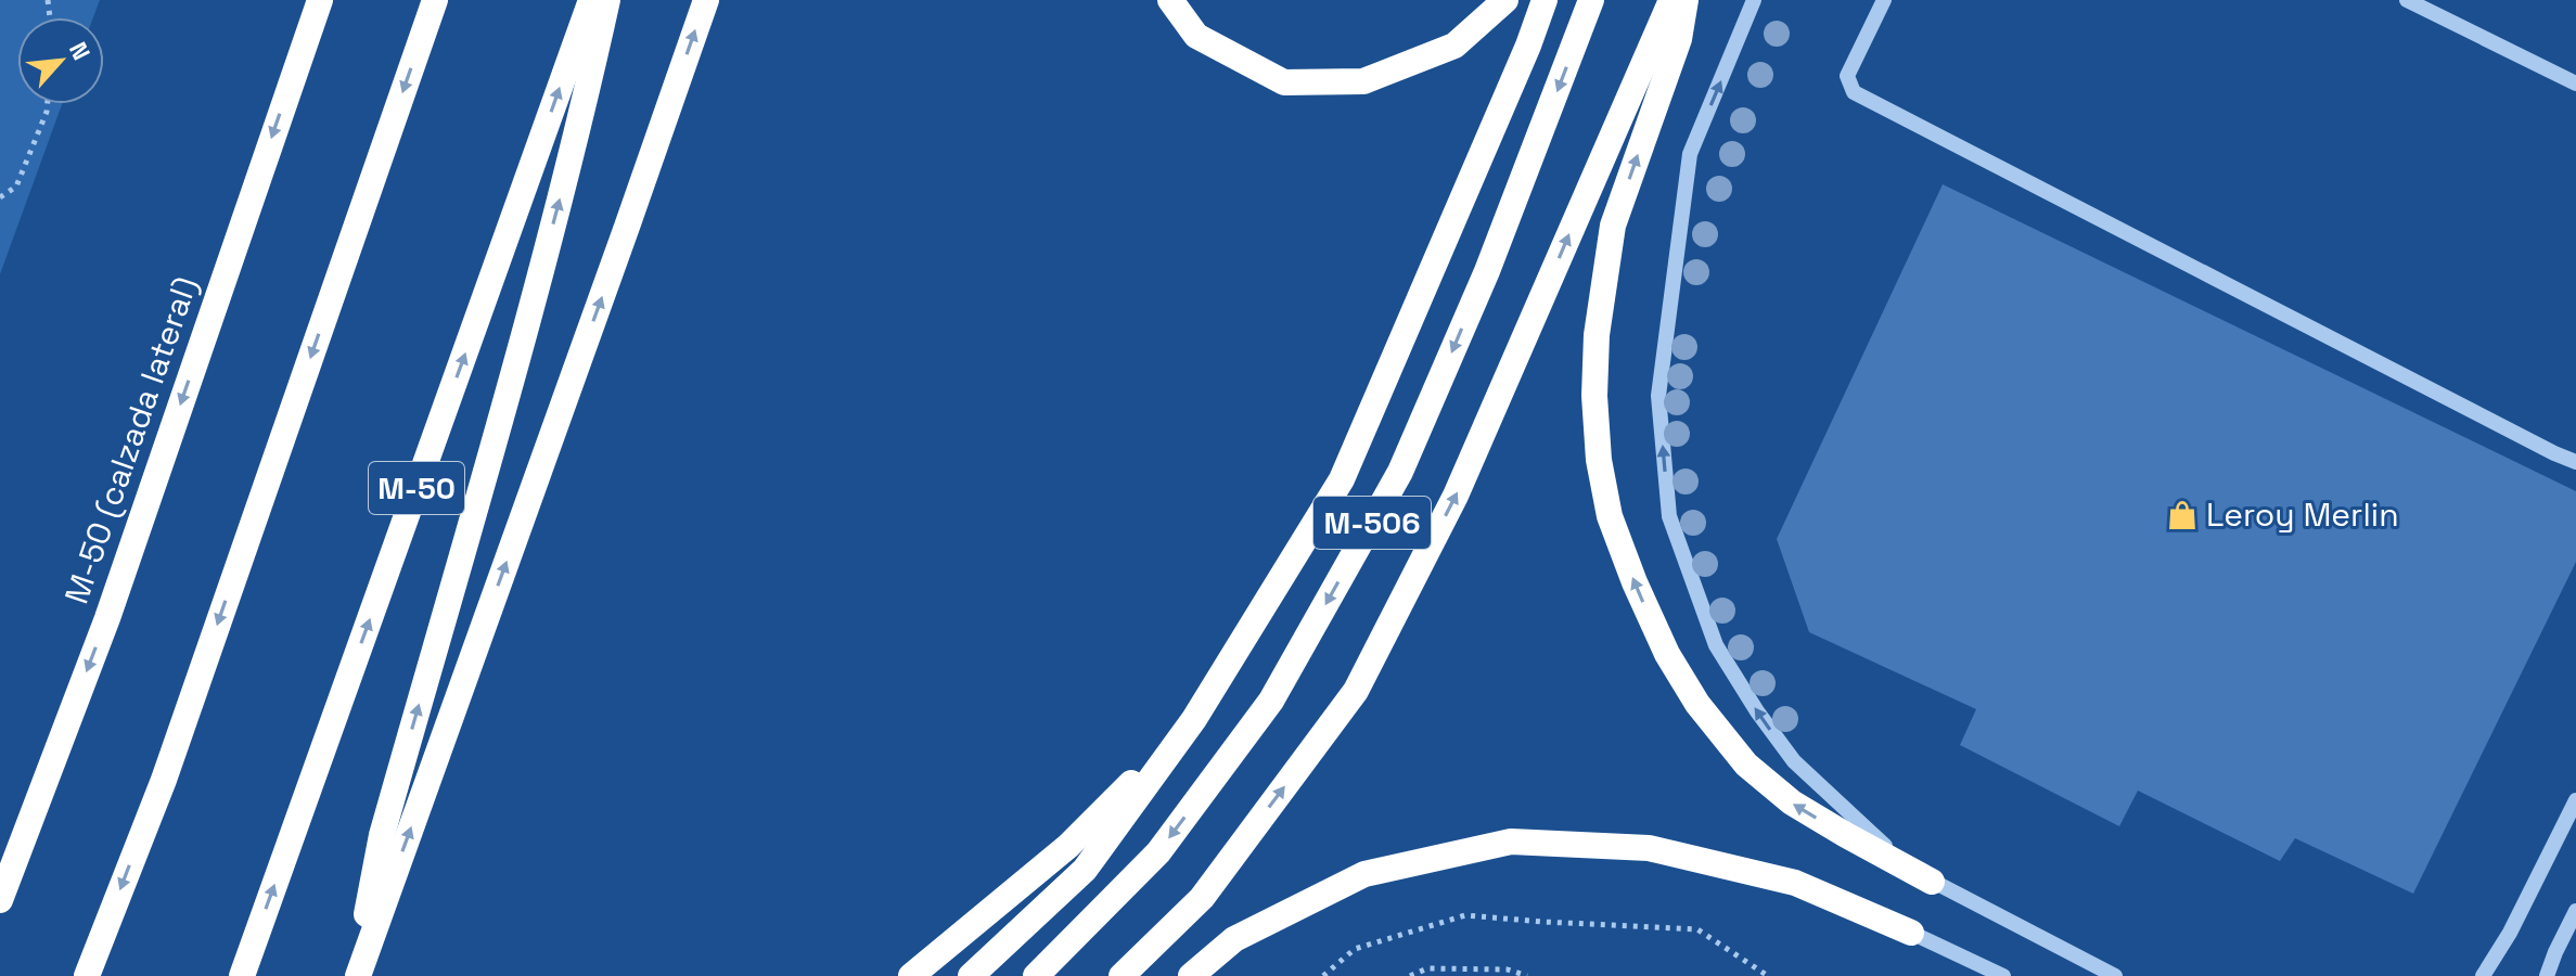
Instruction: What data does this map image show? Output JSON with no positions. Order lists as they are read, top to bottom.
{
  "streets": {
    "highway": ["M-50 (calzada lateral)", "M-50", "M-506"]
  },
  "places": {
    "shop": ["Leroy Merlin"]
  },
  "north": "top right"
}
